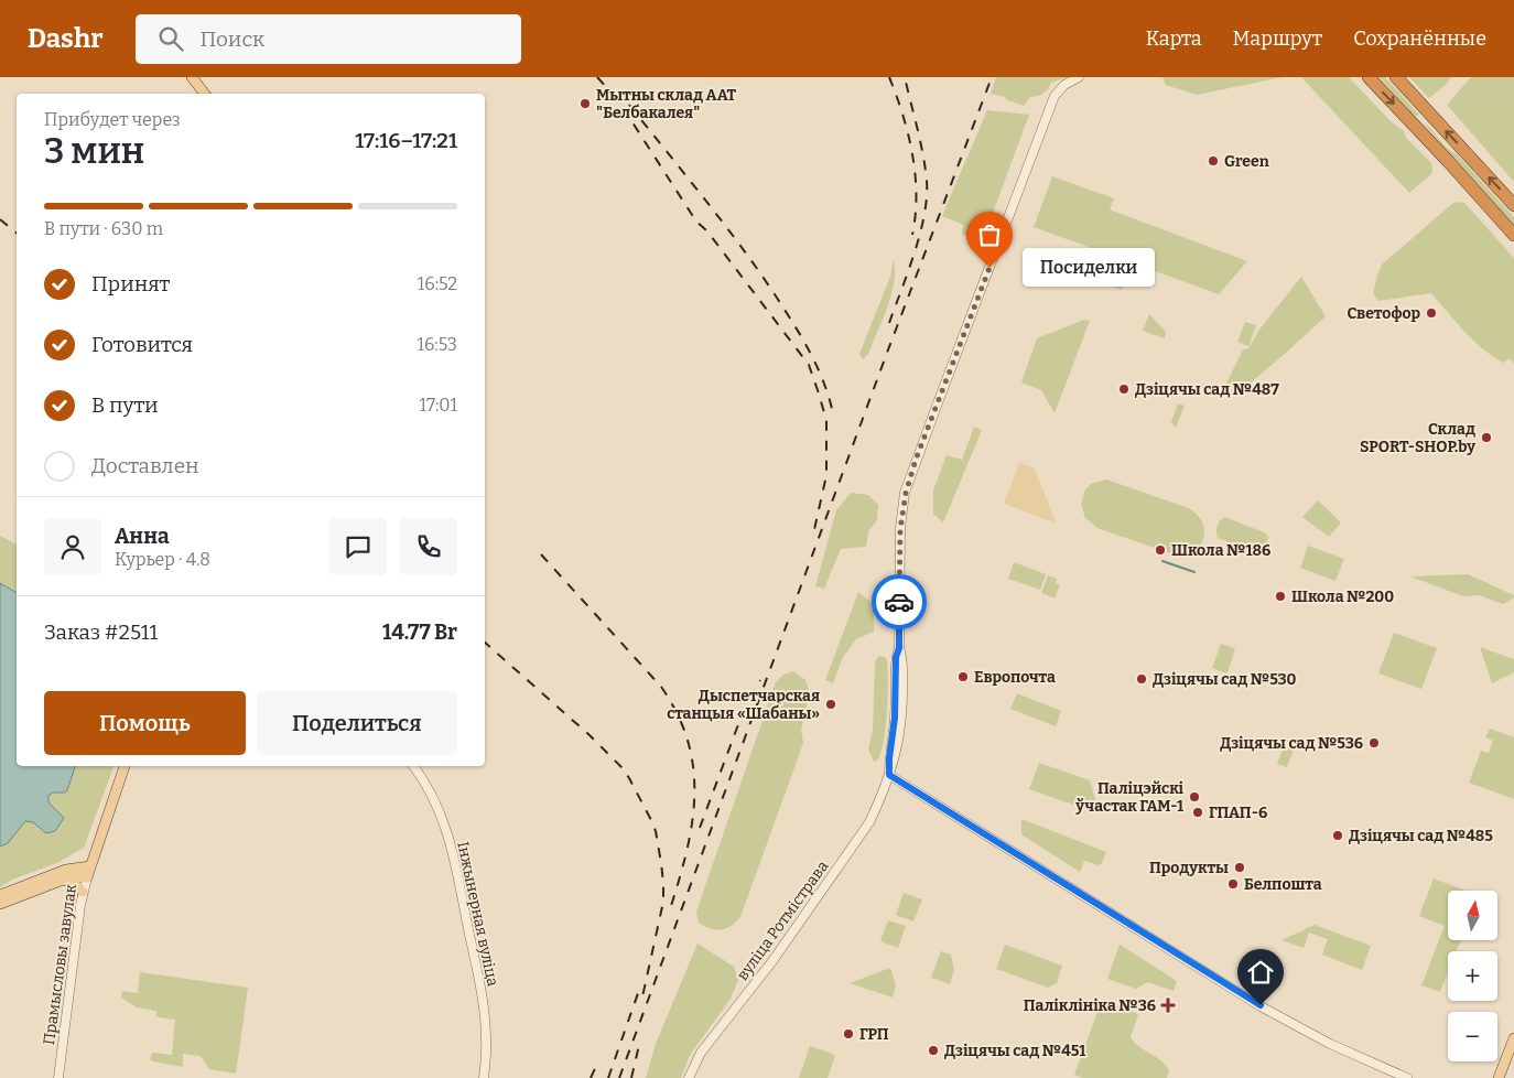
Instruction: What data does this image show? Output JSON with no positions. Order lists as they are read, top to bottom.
{
  "streets": {
    "main road": ["Прамысловы завулак"],
    "street": ["Інжынерная вуліца", "вуліца Ротмістрава"]
  },
  "places": {
    "other": [
      "Мытны склад ААТ \"Белбакалея\"",
      "Green",
      "Посиделки",
      "Светофор",
      "Дзіцячы сад №487",
      "Склад SPORT-SHOP.by",
      "Школа №186",
      "Школа №200",
      "Европочта",
      "Дзіцячы сад №530",
      "Дыспетчарская станцыя «Шабаны»",
      "Дзіцячы сад №536",
      "Паліцэйскі ўчастак ГАМ-1",
      "ГПАП-6",
      "Дзіцячы сад №485",
      "Продукты",
      "Белпошта",
      "ГРП",
      "Дзіцячы сад №451"
    ],
    "health": ["Паліклініка №36"]
  },
  "north": "top",
  "page": {
    "header": "Dashr",
    "search": "Поиск",
    "nav": ["Карта", "Маршрут", "Сохранённые"],
    "heading": ["3 мин", "Прибудет через", "17:16–17:21"],
    "panel": [
      "Анна",
      "Курьер · 4.8",
      "Заказ #2511",
      "14.77 Br"
    ],
    "bar": "В пути · 630 m",
    "bubble": "Посиделки",
    "list": [
      ["Принят", "16:52"],
      ["Готовится", "16:53"],
      ["В пути", "17:01"],
      "Доставлен"
    ],
    "buttons": ["Помощь", "Поделиться"],
    "map_buttons": ["+", "−"]
  }
}
